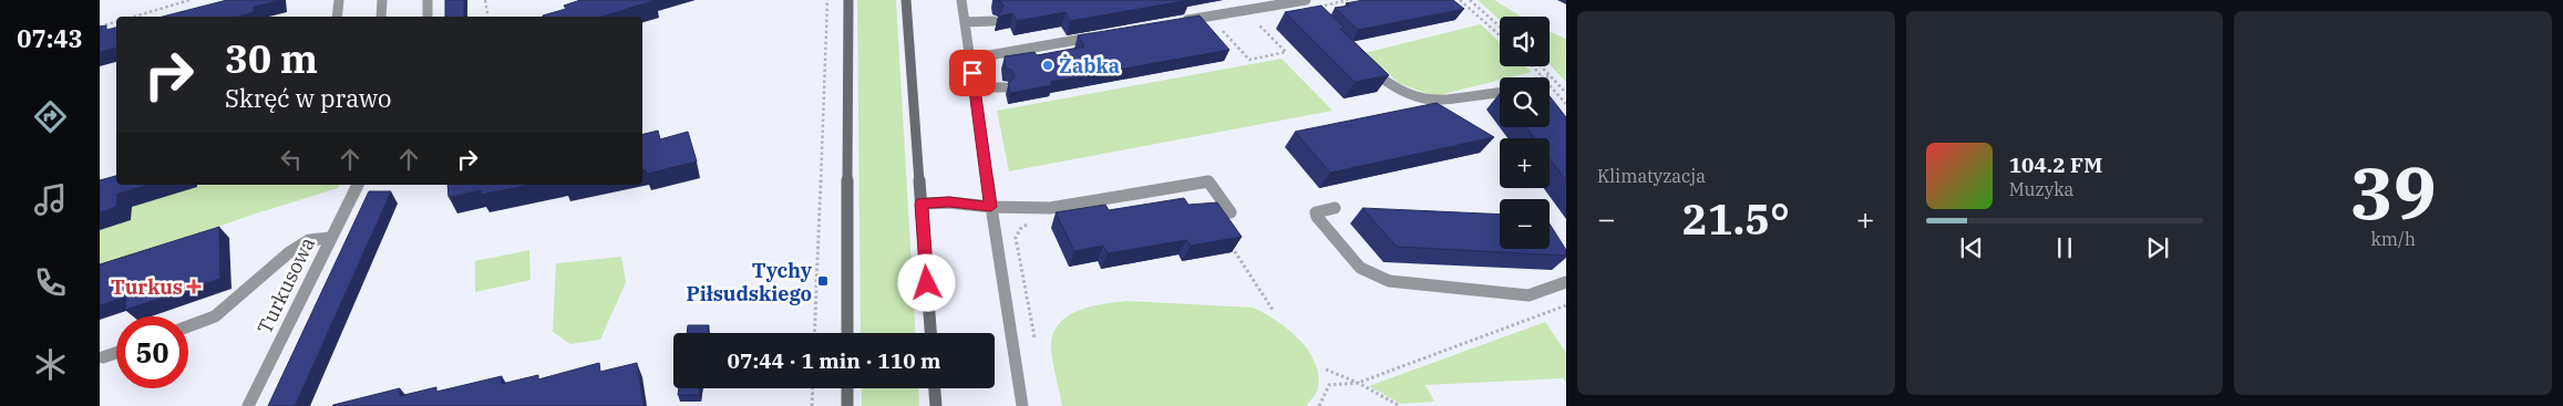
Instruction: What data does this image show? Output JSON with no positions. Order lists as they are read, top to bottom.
{
  "streets": {
    "street": ["Turkusowa"]
  },
  "places": {
    "other": ["Żabka"],
    "transit": ["Tychy Piłsudskiego"],
    "health": ["Turkus"]
  },
  "page": {
    "tabs": "07:43",
    "tile": [
      "Klimatyzacja",
      ["39", "km/h"]
    ],
    "map_buttons": ["+", "−"],
    "turn": ["30 m", "Skręć w prawo"],
    "song": ["104.2 FM", "Muzyka"],
    "heat": ["−", "21.5°", "+"],
    "limit": "50",
    "trip": "07:44 · 1 min · 110 m"
  }
}
